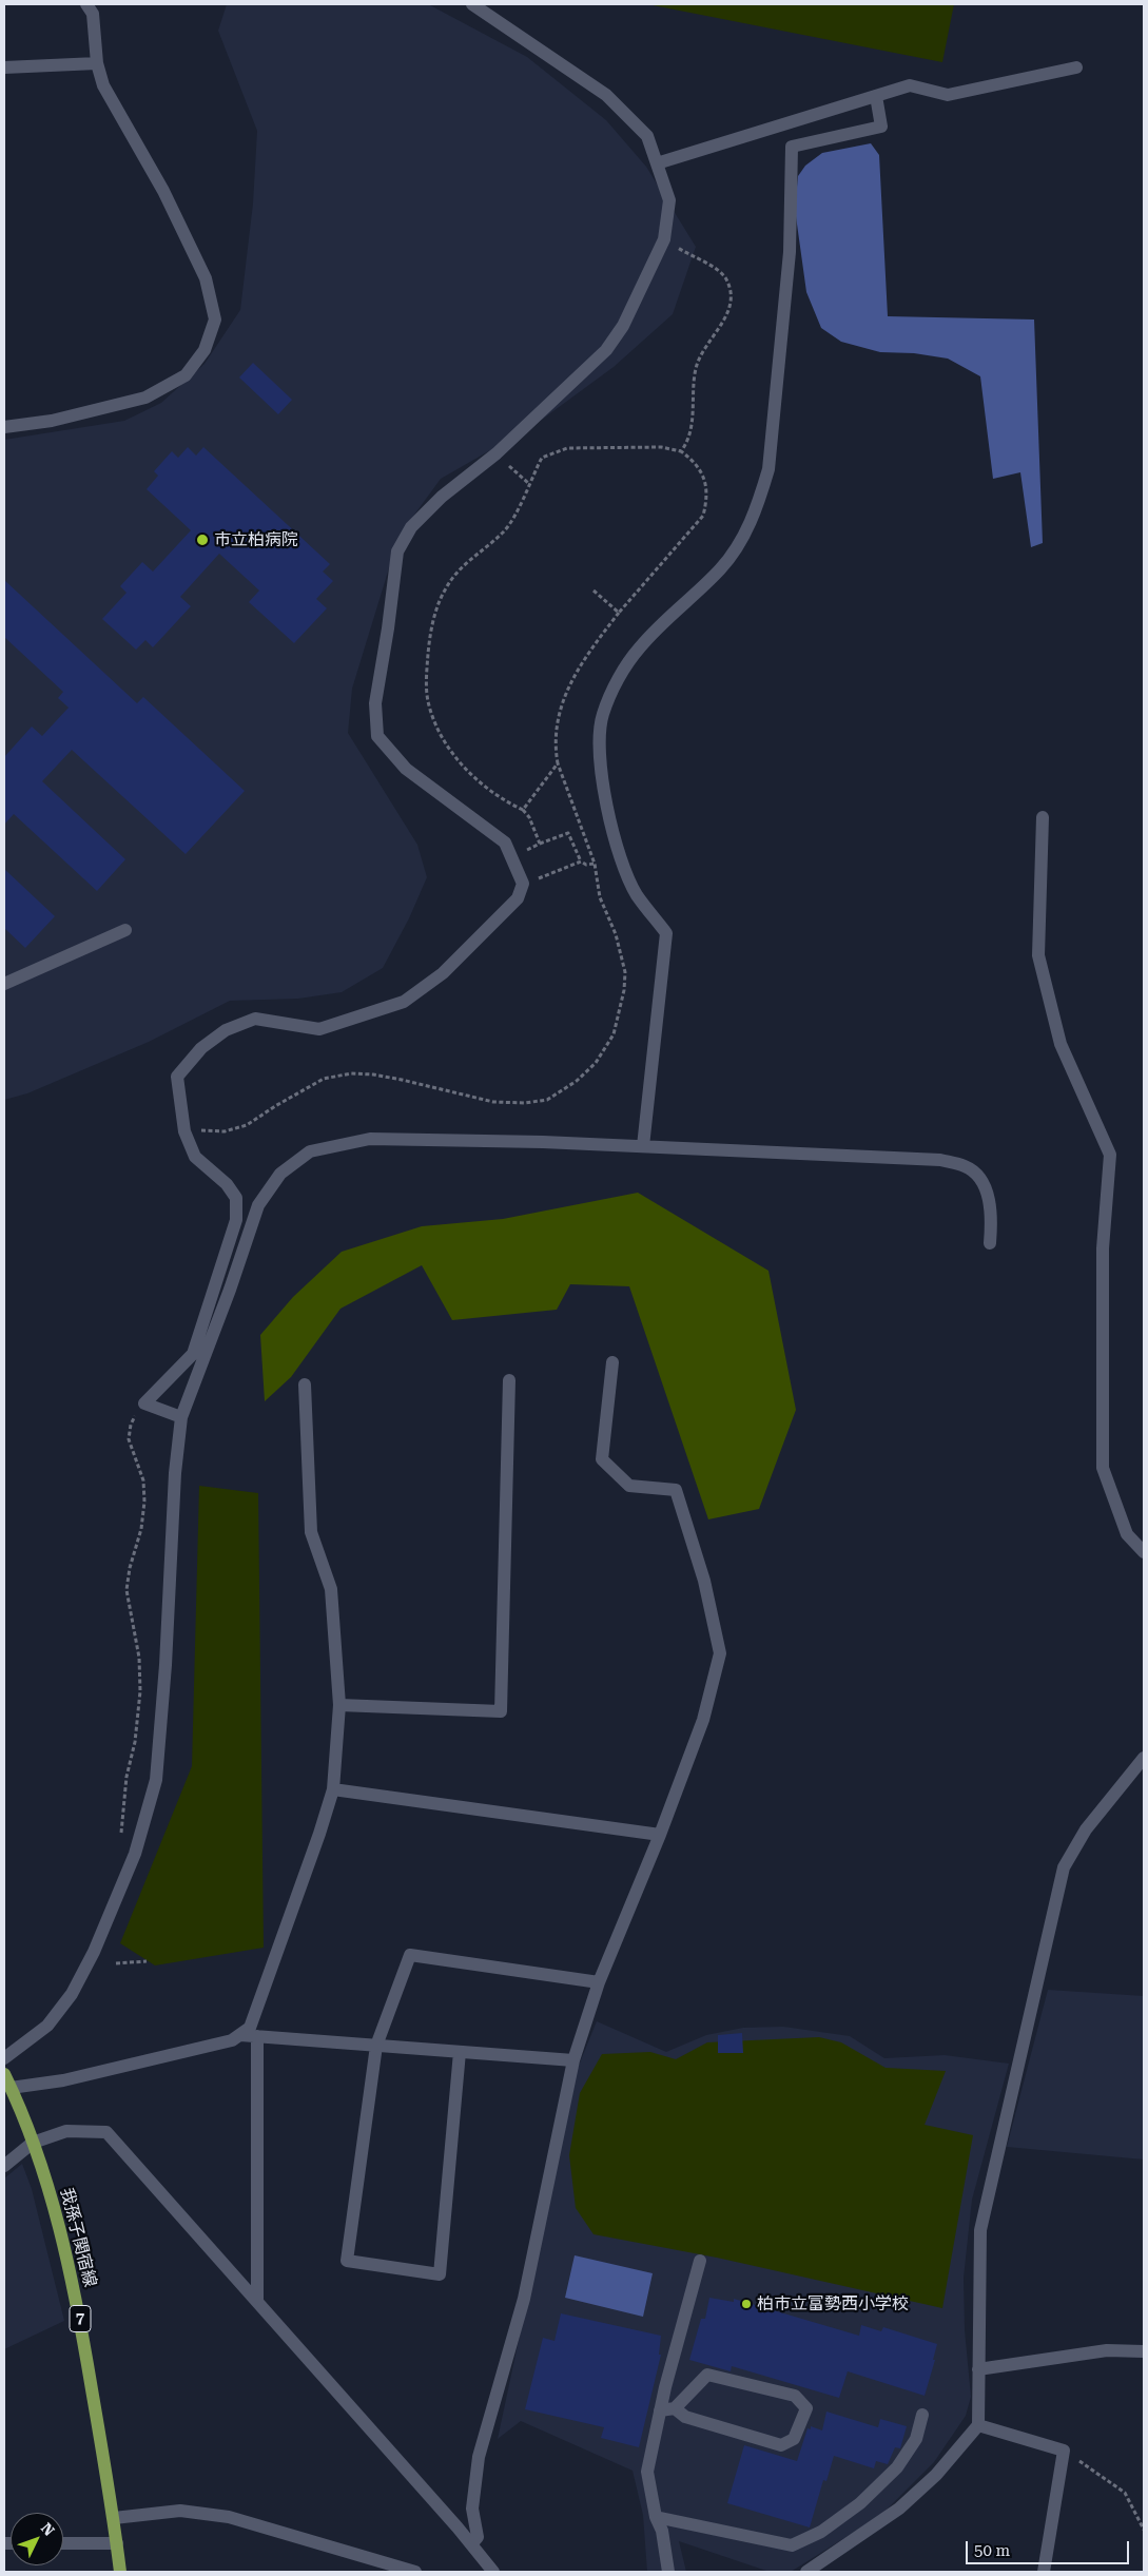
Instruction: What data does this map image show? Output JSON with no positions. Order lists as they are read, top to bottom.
{
  "streets": {
    "main road": ["我孫子関宿線", "7"]
  },
  "places": ["市立柏病院", "柏市立富勢西小学校"],
  "scale_bar": "50 m",
  "north": "top right"
}
